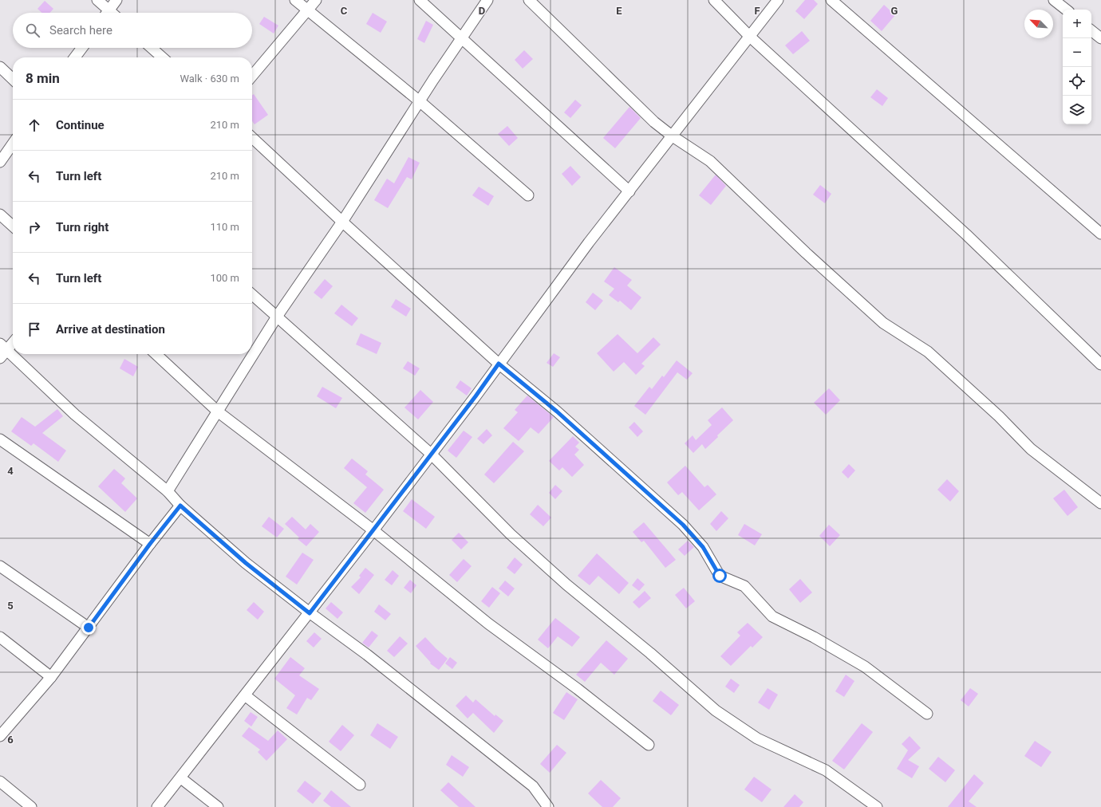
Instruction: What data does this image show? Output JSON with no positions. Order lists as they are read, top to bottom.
{
  "north": "top left",
  "page": {
    "map_buttons": ["+", "−"],
    "search": "Search here",
    "heading": ["8 min", "Walk · 630 m"],
    "list": [
      ["Continue", "210 m"],
      ["Turn left", "210 m"],
      ["Turn right", "110 m"],
      ["Turn left", "100 m"],
      "Arrive at destination"
    ]
  },
  "grid": {
    "columns": [
      "C",
      "D",
      "E",
      "F",
      "G"
    ],
    "rows": ["4", "5", "6"]
  }
}
